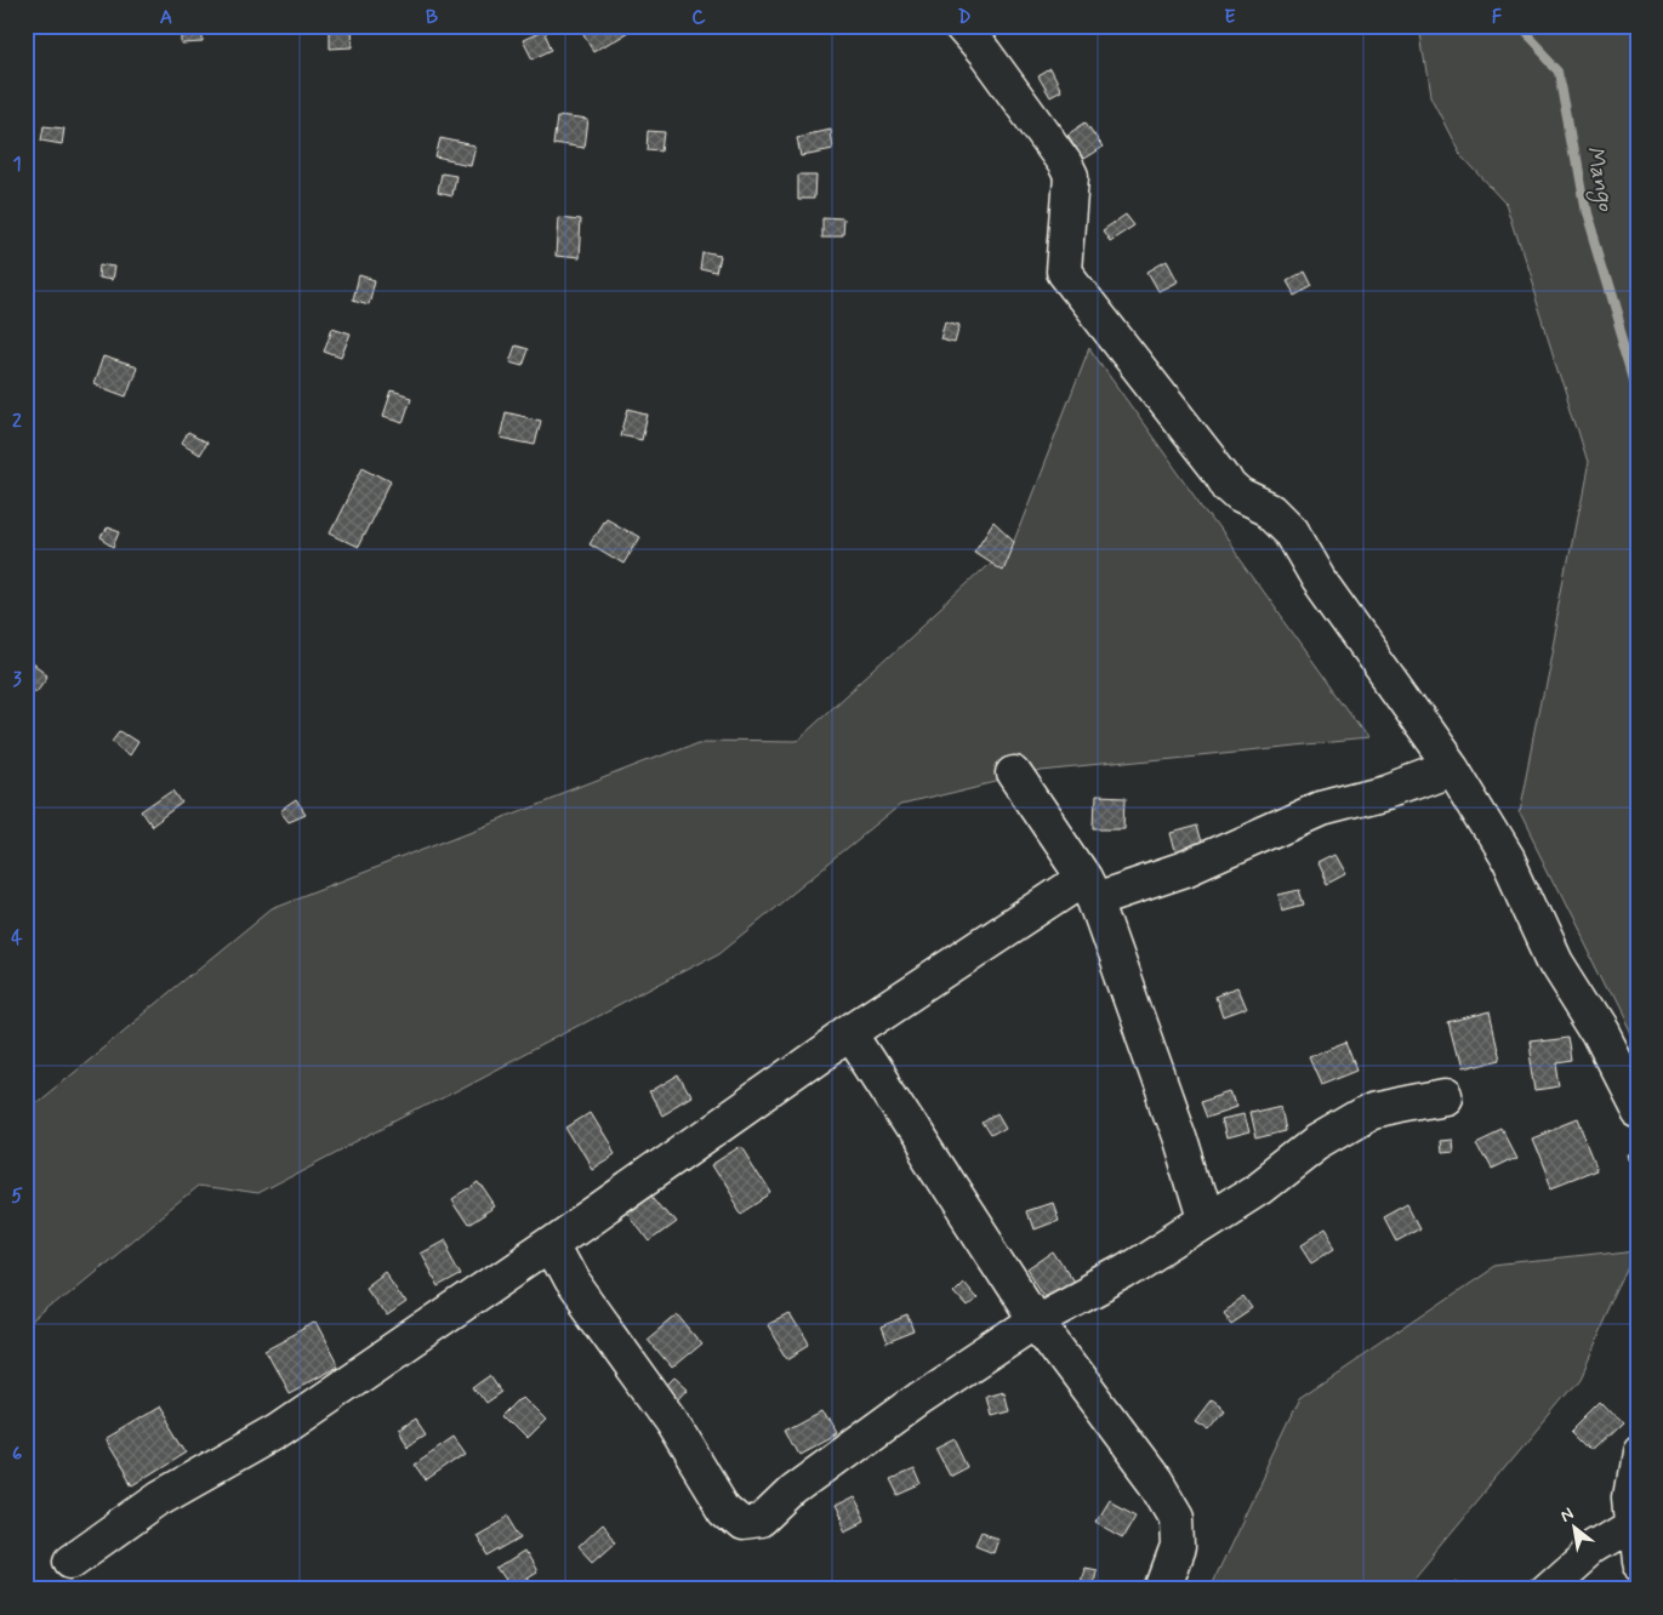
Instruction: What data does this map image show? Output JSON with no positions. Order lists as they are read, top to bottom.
{
  "water": ["Mango"],
  "north": "top left",
  "grid": {
    "columns": [
      "A",
      "B",
      "C",
      "D",
      "E",
      "F"
    ],
    "rows": [
      "1",
      "2",
      "3",
      "4",
      "5",
      "6"
    ]
  }
}
